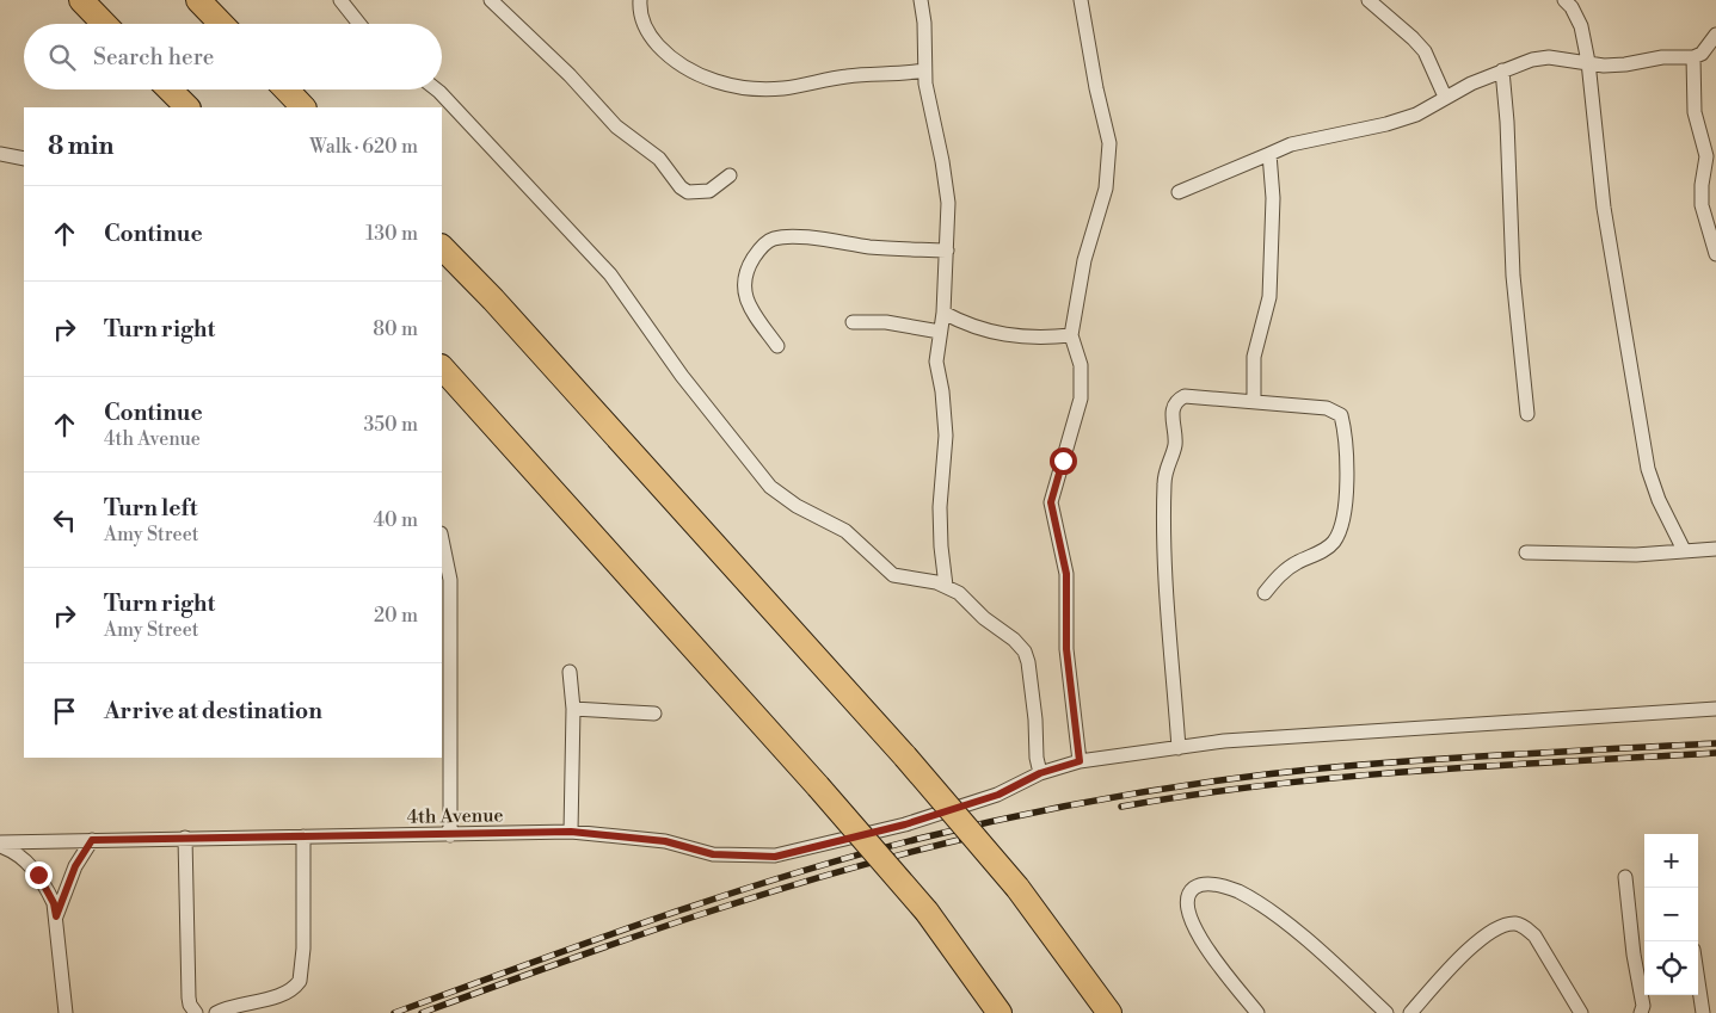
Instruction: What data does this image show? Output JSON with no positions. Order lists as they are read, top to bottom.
{
  "streets": {
    "street": ["4th Avenue"]
  },
  "page": {
    "search": "Search here",
    "heading": ["8 min", "Walk · 620 m"],
    "list": [
      ["Continue", "130 m"],
      ["Turn right", "80 m"],
      ["Continue", "4th Avenue", "350 m"],
      ["Turn left", "Amy Street", "40 m"],
      ["Turn right", "Amy Street", "20 m"],
      "Arrive at destination"
    ],
    "map_buttons": ["+", "−"]
  }
}
